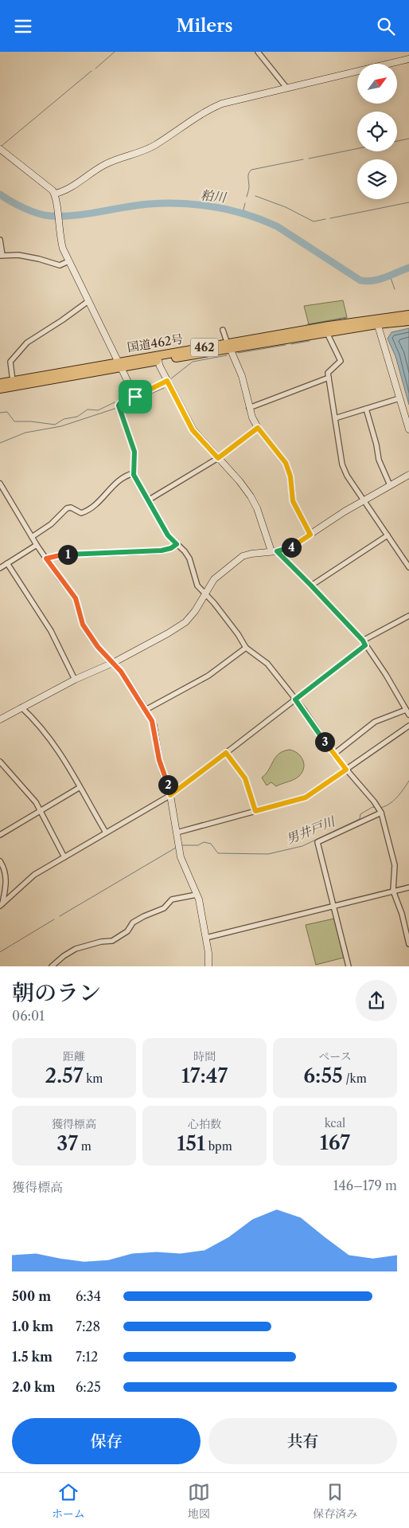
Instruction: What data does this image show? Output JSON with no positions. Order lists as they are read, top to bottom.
{
  "streets": {
    "highway": ["国道462号", "462"]
  },
  "water": ["粕川", "男井戸川"],
  "north": "top right",
  "page": {
    "header": "Milers",
    "pins": [
      "4",
      "1",
      "3",
      "2"
    ],
    "heading": ["朝のラン", "06:01"],
    "stats": [
      ["距離", "2.57 km"],
      ["時間", "17:47"],
      ["ペース", "6:55 /km"],
      ["獲得標高", "37 m"],
      ["心拍数", "151 bpm"],
      ["kcal", "167"]
    ],
    "chart": ["獲得標高", "146–179 m"],
    "list": [
      {
        "name": "500 m",
        "note": "6:34"
      },
      {
        "name": "1.0 km",
        "note": "7:28"
      },
      {
        "name": "1.5 km",
        "note": "7:12"
      },
      {
        "name": "2.0 km",
        "note": "6:25"
      }
    ],
    "buttons": ["保存", "共有"],
    "tabs": ["ホーム", "地図", "保存済み"]
  }
}
